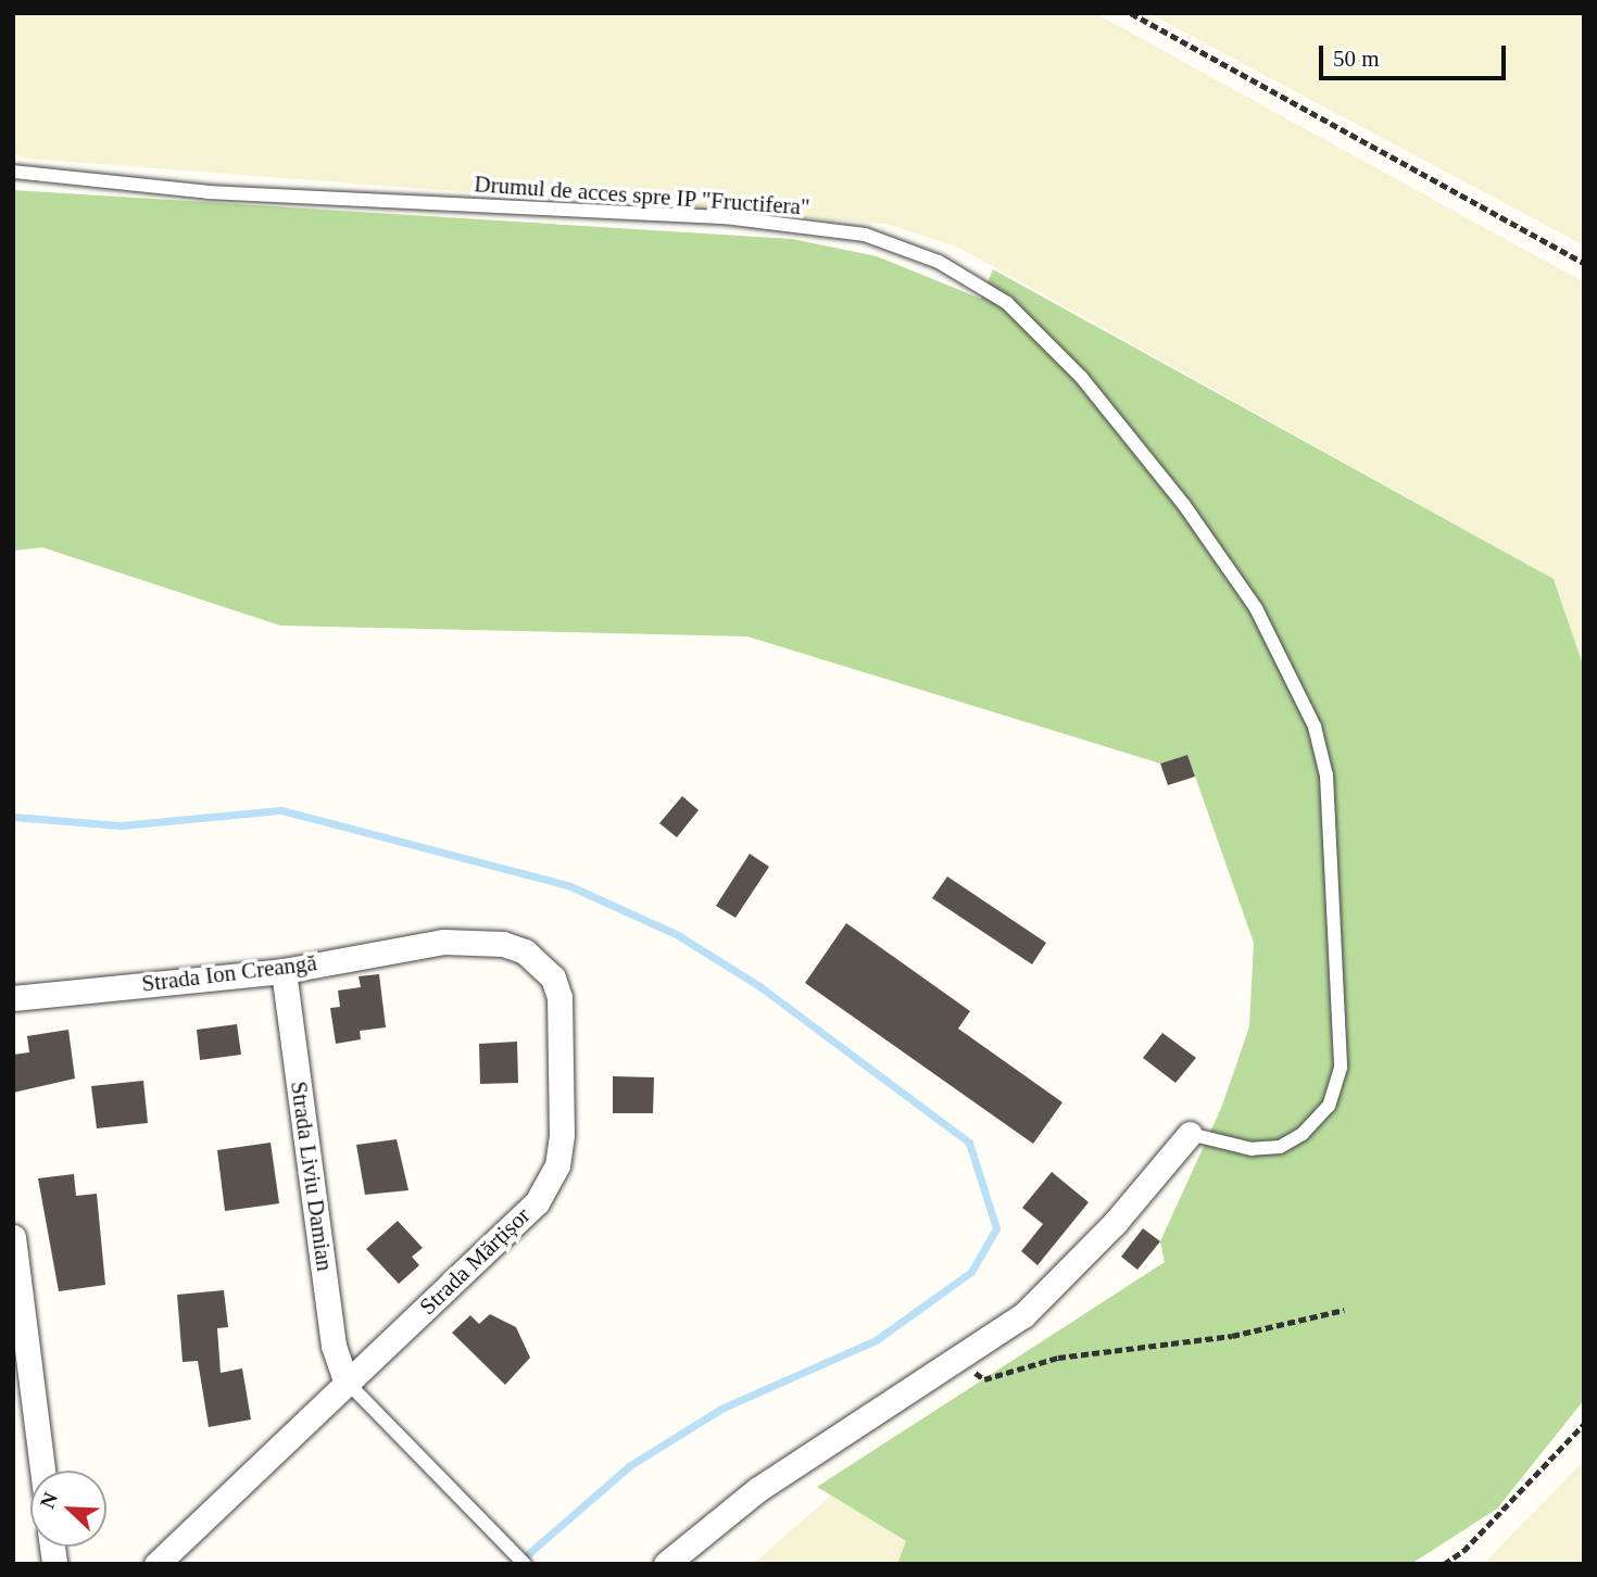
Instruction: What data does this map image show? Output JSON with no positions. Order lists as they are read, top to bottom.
{
  "streets": {
    "street": ["Strada Ion Creangă", "Strada Liviu Damian", "Strada Mărțișor"],
    "lane": ["Drumul de acces spre IP \"Fructifera\""]
  },
  "crossings": [
    ["Strada Ion Creangă", "Strada Liviu Damian"],
    ["Strada Ion Creangă", "Strada Mărțișor"],
    ["Strada Liviu Damian", "Strada Mărțișor"]
  ],
  "scale_bar": "50 m",
  "north": "top left"
}
